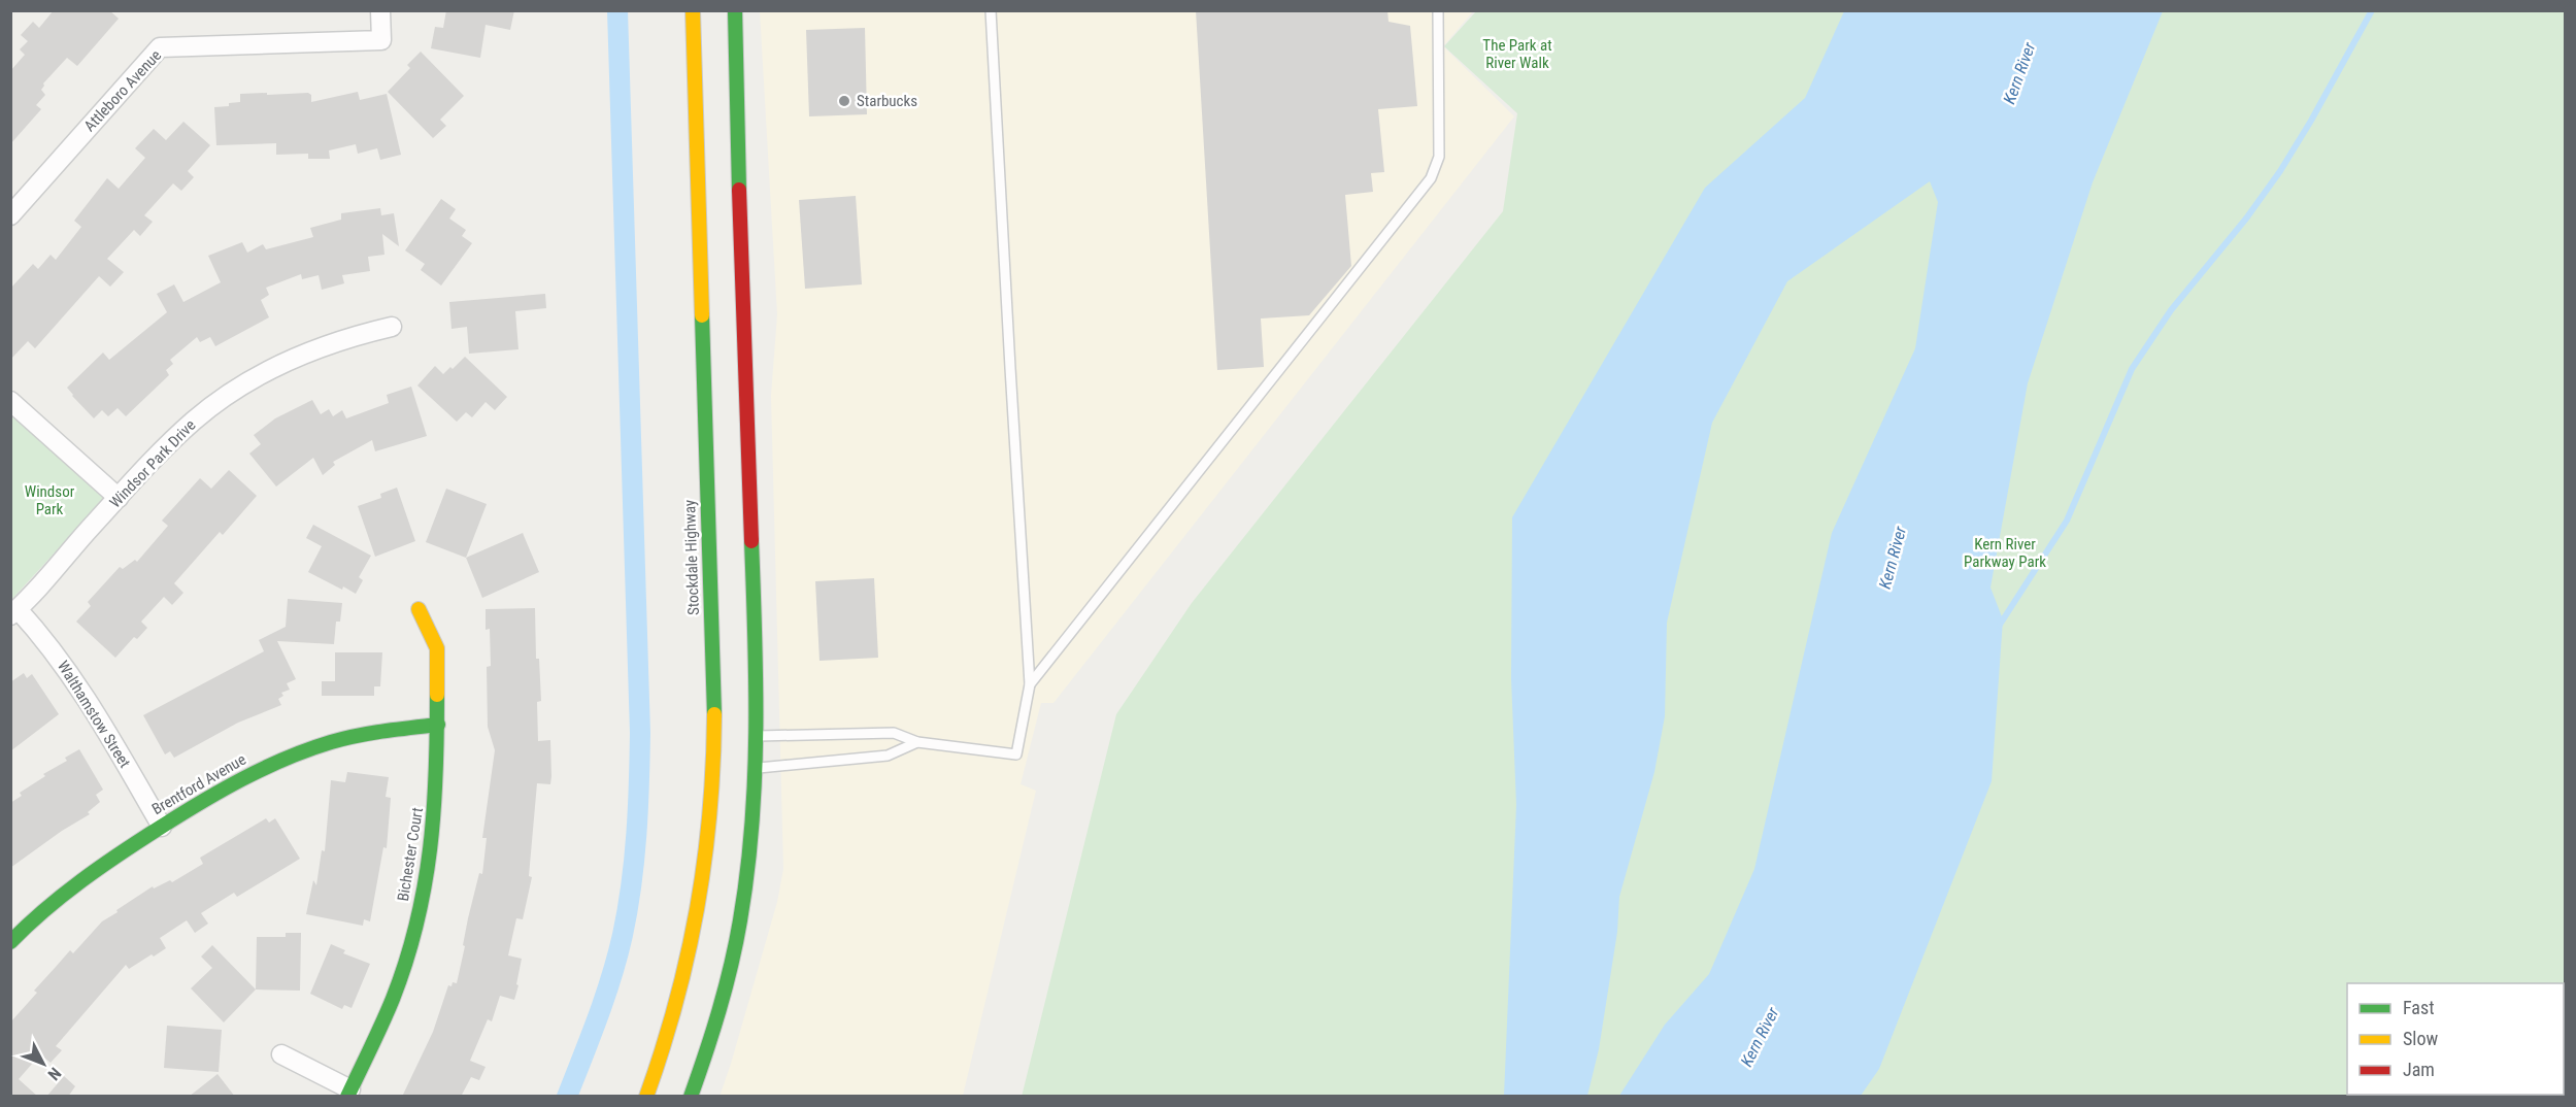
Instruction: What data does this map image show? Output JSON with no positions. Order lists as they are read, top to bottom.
{
  "streets": {
    "main road": ["Stockdale Highway", "Brentford Avenue", "Bichester Court"],
    "street": ["Attleboro Avenue", "Windsor Park Drive", "Walthamstow Street"]
  },
  "crossings": [
    ["Windsor Park Drive", "Walthamstow Street"],
    ["Walthamstow Street", "Brentford Avenue"],
    ["Brentford Avenue", "Bichester Court"]
  ],
  "water": ["Kern River"],
  "parks": ["The Park at River Walk", "Windsor Park", "Kern River Parkway Park"],
  "places": ["Starbucks"],
  "legend": ["Fast", "Slow", "Jam"],
  "north": "bottom right"
}
